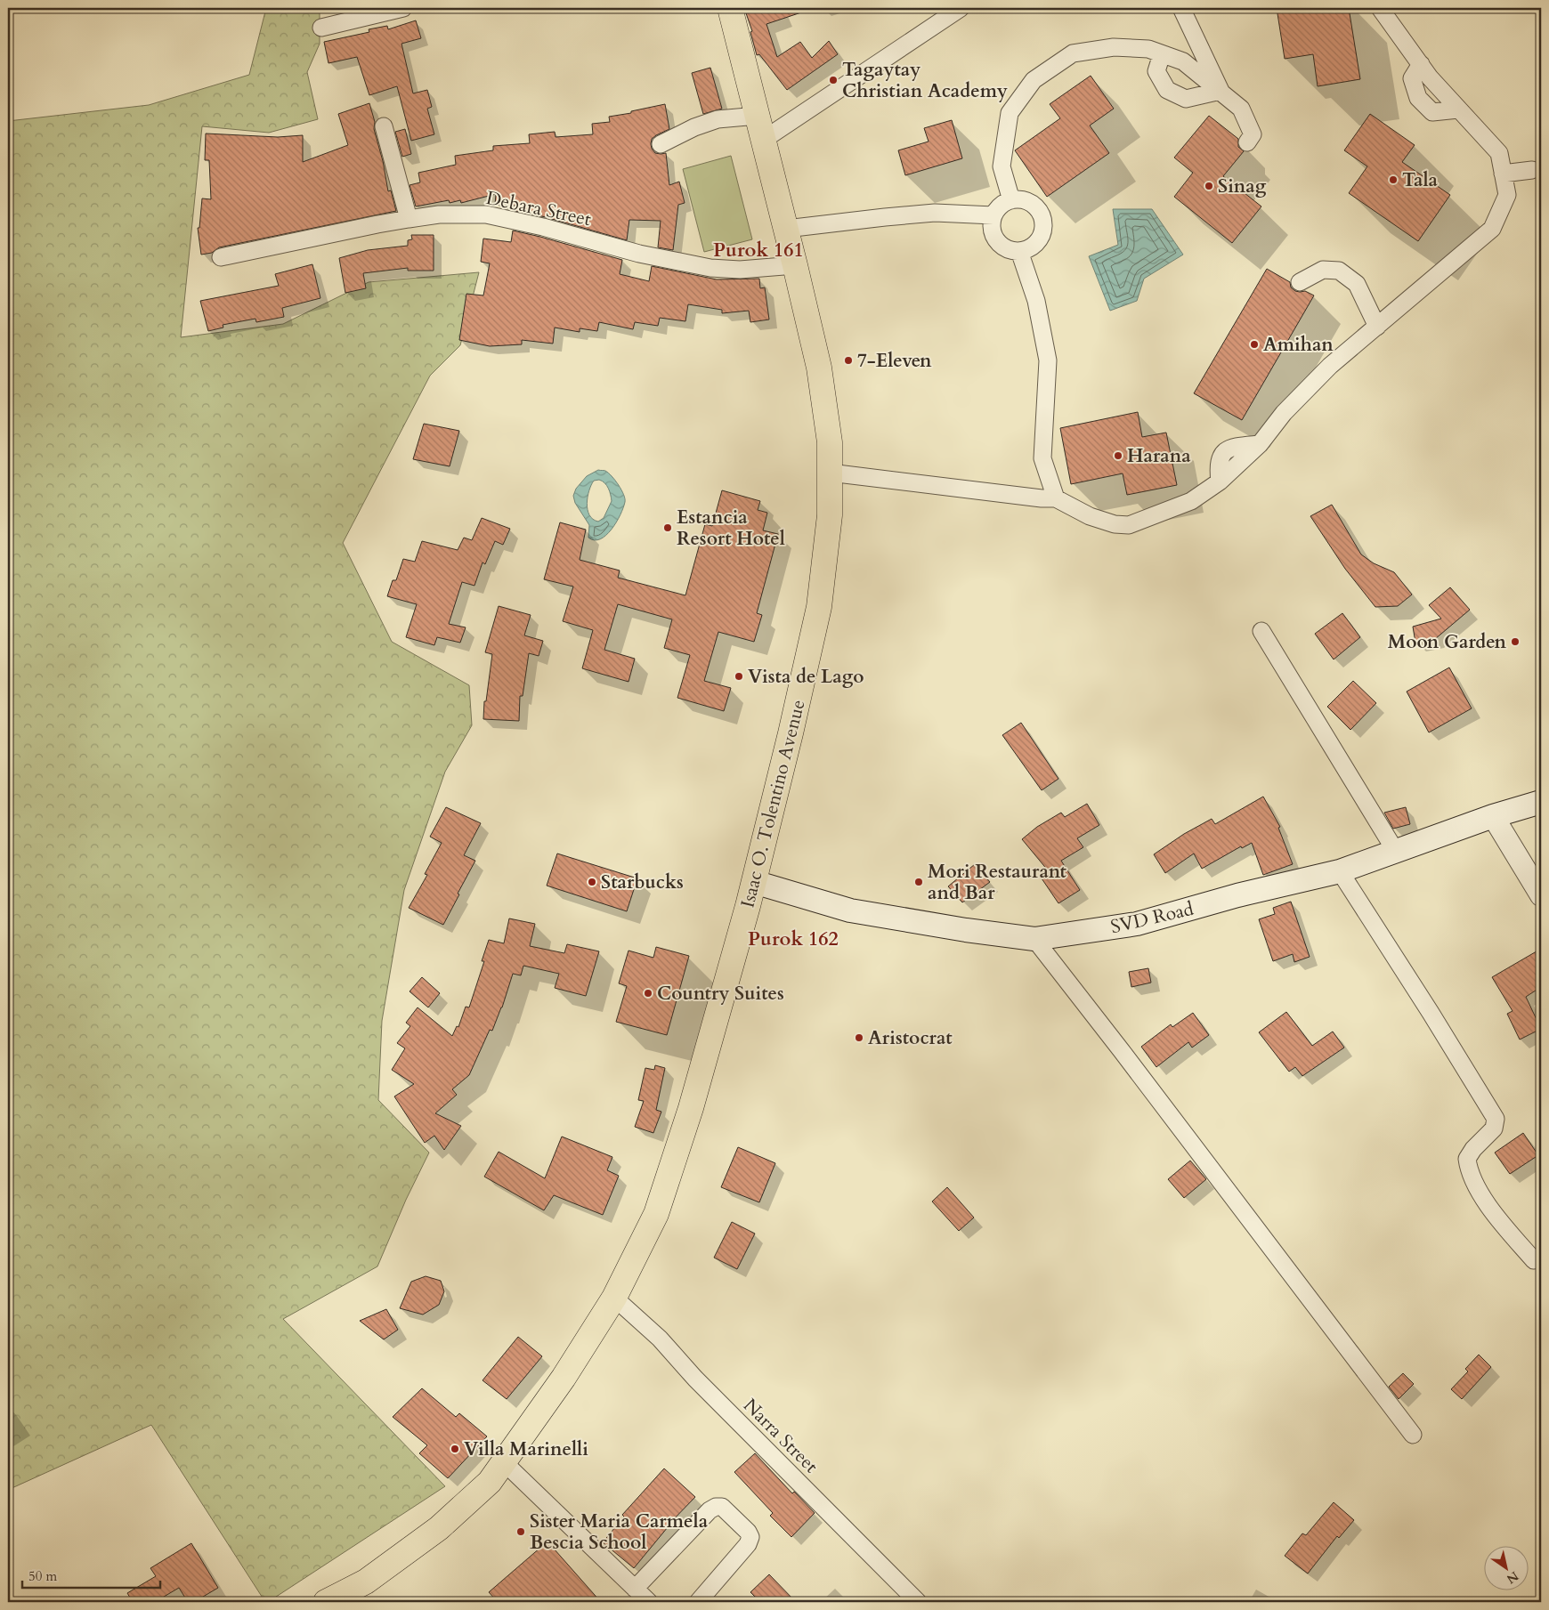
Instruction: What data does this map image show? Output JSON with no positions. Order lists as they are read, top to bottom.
{
  "streets": {
    "main road": ["Isaac O. Tolentino Avenue", "SVD Road"],
    "street": ["Debara Street", "Narra Street"]
  },
  "crossings": [
    ["Debara Street", "Isaac O. Tolentino Avenue"],
    ["Isaac O. Tolentino Avenue", "SVD Road"],
    ["Isaac O. Tolentino Avenue", "Narra Street"]
  ],
  "districts": ["Purok 161", "Purok 162"],
  "places": [
    "Tagaytay Christian Academy",
    "Tala",
    "Sinag",
    "Amihan",
    "7-Eleven",
    "Harana",
    "Estancia Resort Hotel",
    "Moon Garden",
    "Vista de Lago",
    "Starbucks",
    "Mori Restaurant and Bar",
    "Country Suites",
    "Aristocrat",
    "Villa Marinelli",
    "Sister Maria Carmela Bescia School"
  ],
  "scale_bar": "50 m",
  "north": "bottom right"
}
